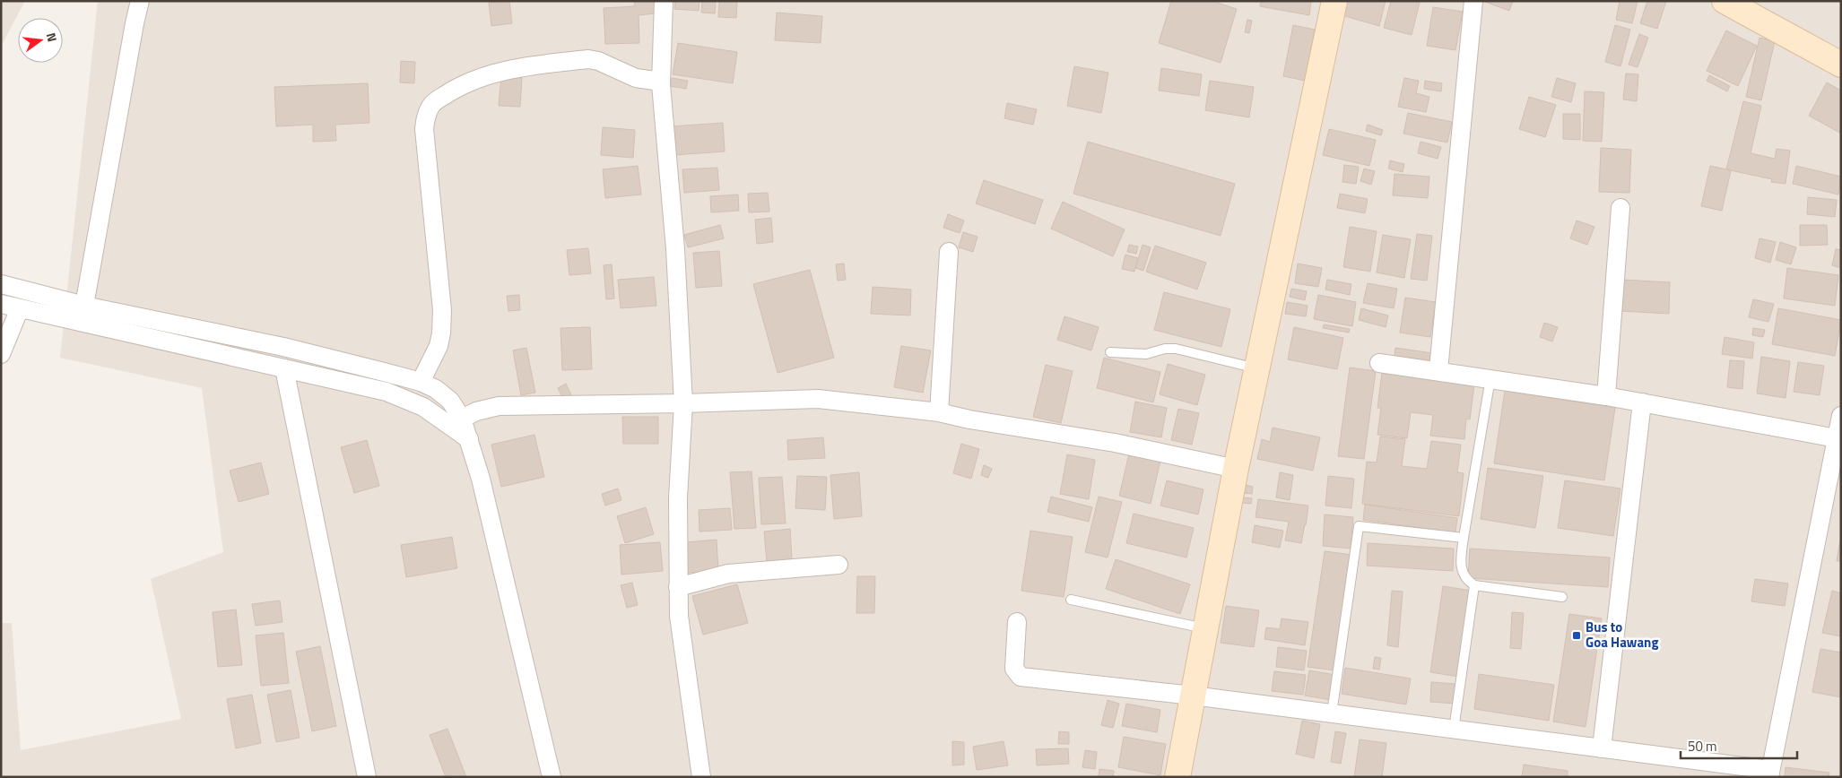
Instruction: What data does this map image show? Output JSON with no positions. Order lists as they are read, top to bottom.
{
  "places": {
    "transit": ["Bus to Goa Hawang"]
  },
  "scale_bar": "50 m",
  "north": "right"
}
